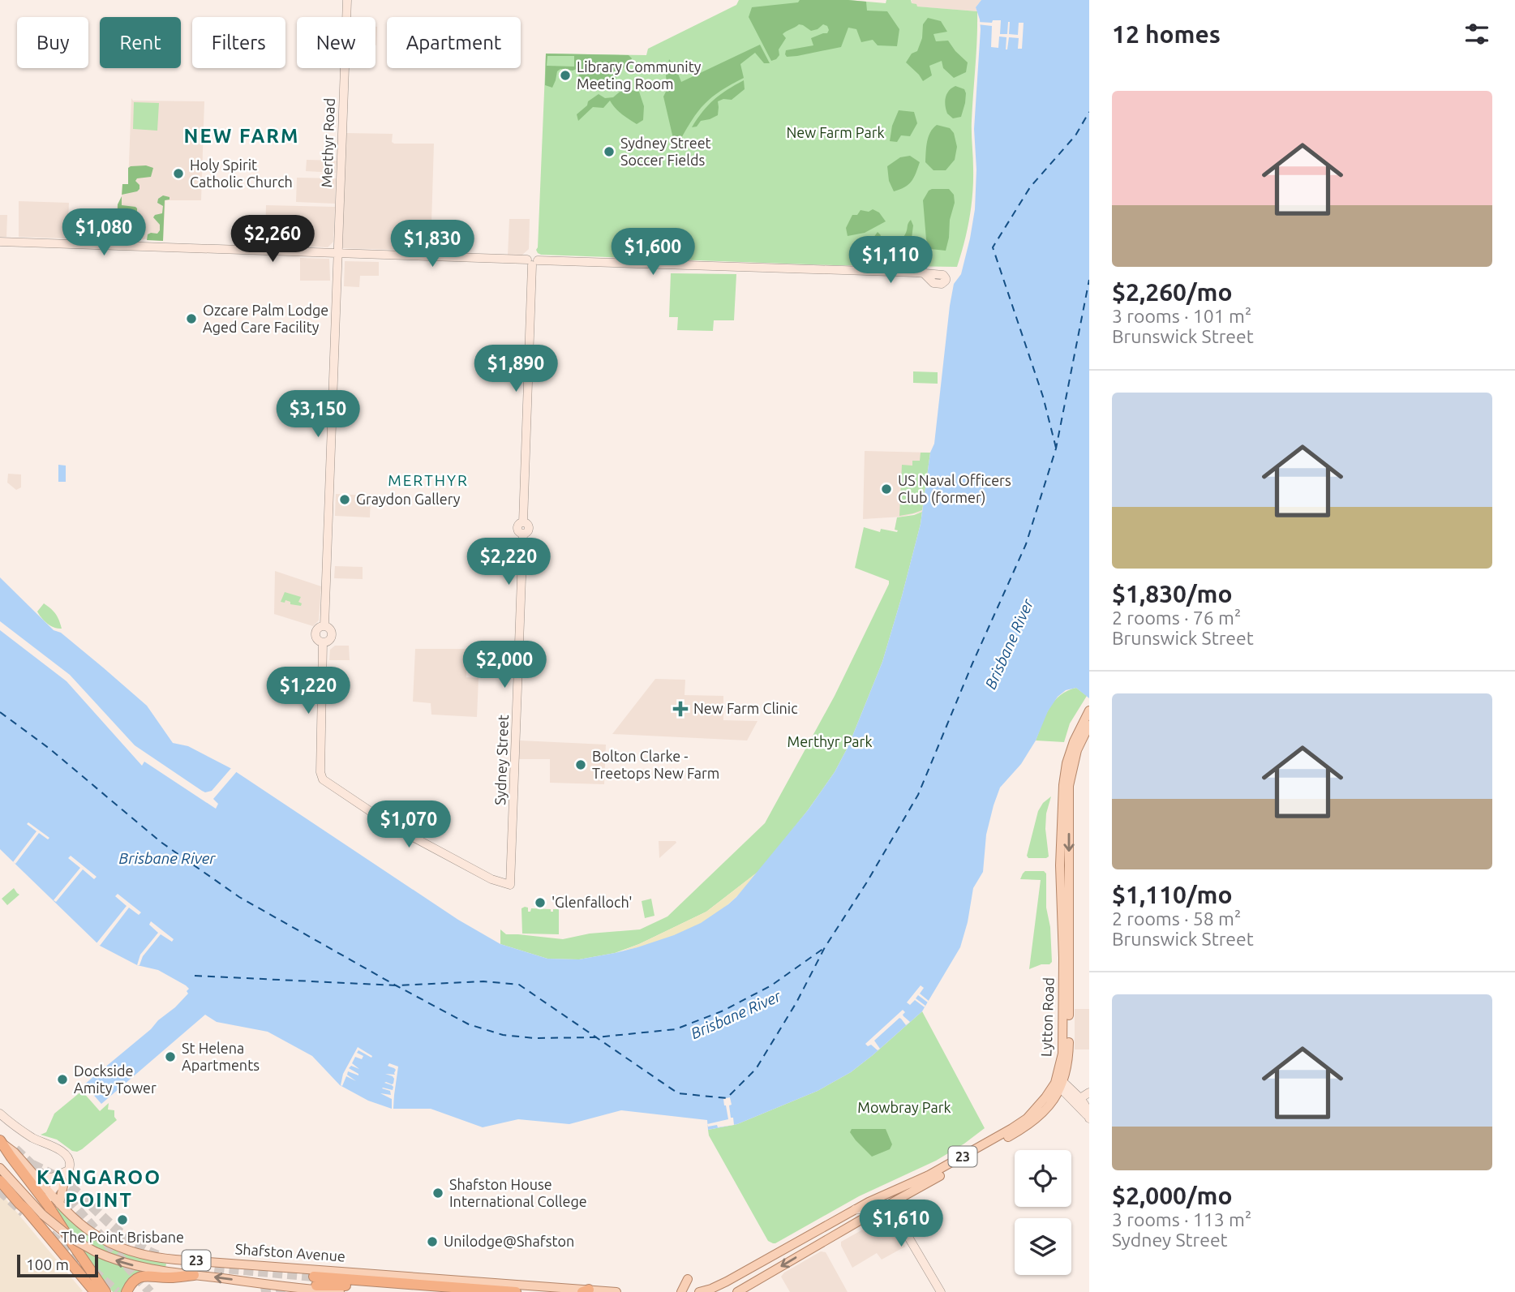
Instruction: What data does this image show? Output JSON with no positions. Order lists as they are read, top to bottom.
{
  "streets": {
    "main road": ["Lytton Road", "23", "Shafston Avenue"],
    "street": ["Merthyr Road", "Sydney Street"]
  },
  "crossings": [
    ["Merthyr Road", "Sydney Street"]
  ],
  "districts": ["NEW FARM", "MERTHYR", "KANGAROO POINT"],
  "water": ["Brisbane River"],
  "parks": ["New Farm Park", "Merthyr Park", "Mowbray Park"],
  "places": {
    "other": [
      "Library Community Meeting Room",
      "Sydney Street Soccer Fields",
      "Holy Spirit Catholic Church",
      "Ozcare Palm Lodge Aged Care Facility",
      "US Naval Officers Club (former)",
      "Graydon Gallery",
      "Bolton Clarke - Treetops New Farm",
      "'Glenfalloch'",
      "St Helena Apartments",
      "Dockside Amity Tower",
      "Shafston House International College",
      "The Point Brisbane",
      "Unilodge@Shafston"
    ],
    "health": ["New Farm Clinic"]
  },
  "scale_bar": "100 m",
  "page": {
    "heading": "12 homes",
    "chip": [
      "Buy",
      "Rent",
      "Filters",
      "New",
      "Apartment"
    ],
    "list": [
      {
        "name": "$2,260/mo",
        "note": "3 rooms · 101 m² · Brunswick Street"
      },
      {
        "name": "$1,830/mo",
        "note": "2 rooms · 76 m² · Brunswick Street"
      },
      {
        "name": "$1,110/mo",
        "note": "2 rooms · 58 m² · Brunswick Street"
      },
      {
        "name": "$2,000/mo",
        "note": "3 rooms · 113 m² · Sydney Street"
      }
    ],
    "price": [
      "$1,080",
      "$2,260",
      "$1,830",
      "$1,600",
      "$1,110",
      "$1,890",
      "$3,150",
      "$2,220",
      "$2,000",
      "$1,220",
      "$1,070",
      "$1,610"
    ],
    "scale": "100 m"
  }
}
